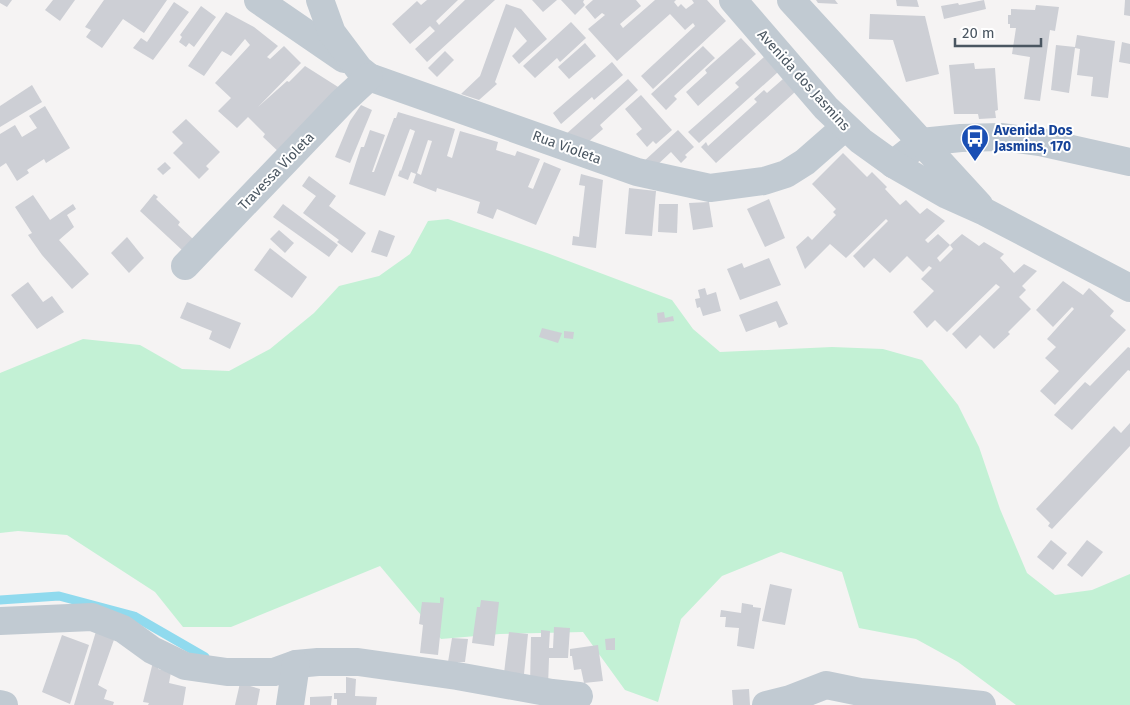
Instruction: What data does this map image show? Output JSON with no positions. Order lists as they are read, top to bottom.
{
  "streets": {
    "street": ["Avenida dos Jasmins", "Rua Violeta", "Travessa Violeta"]
  },
  "crossings": [
    ["Avenida dos Jasmins", "Rua Violeta"],
    ["Rua Violeta", "Travessa Violeta"]
  ],
  "places": {
    "bus stop": ["Avenida Dos Jasmins, 170"]
  },
  "scale_bar": "20 m"
}
